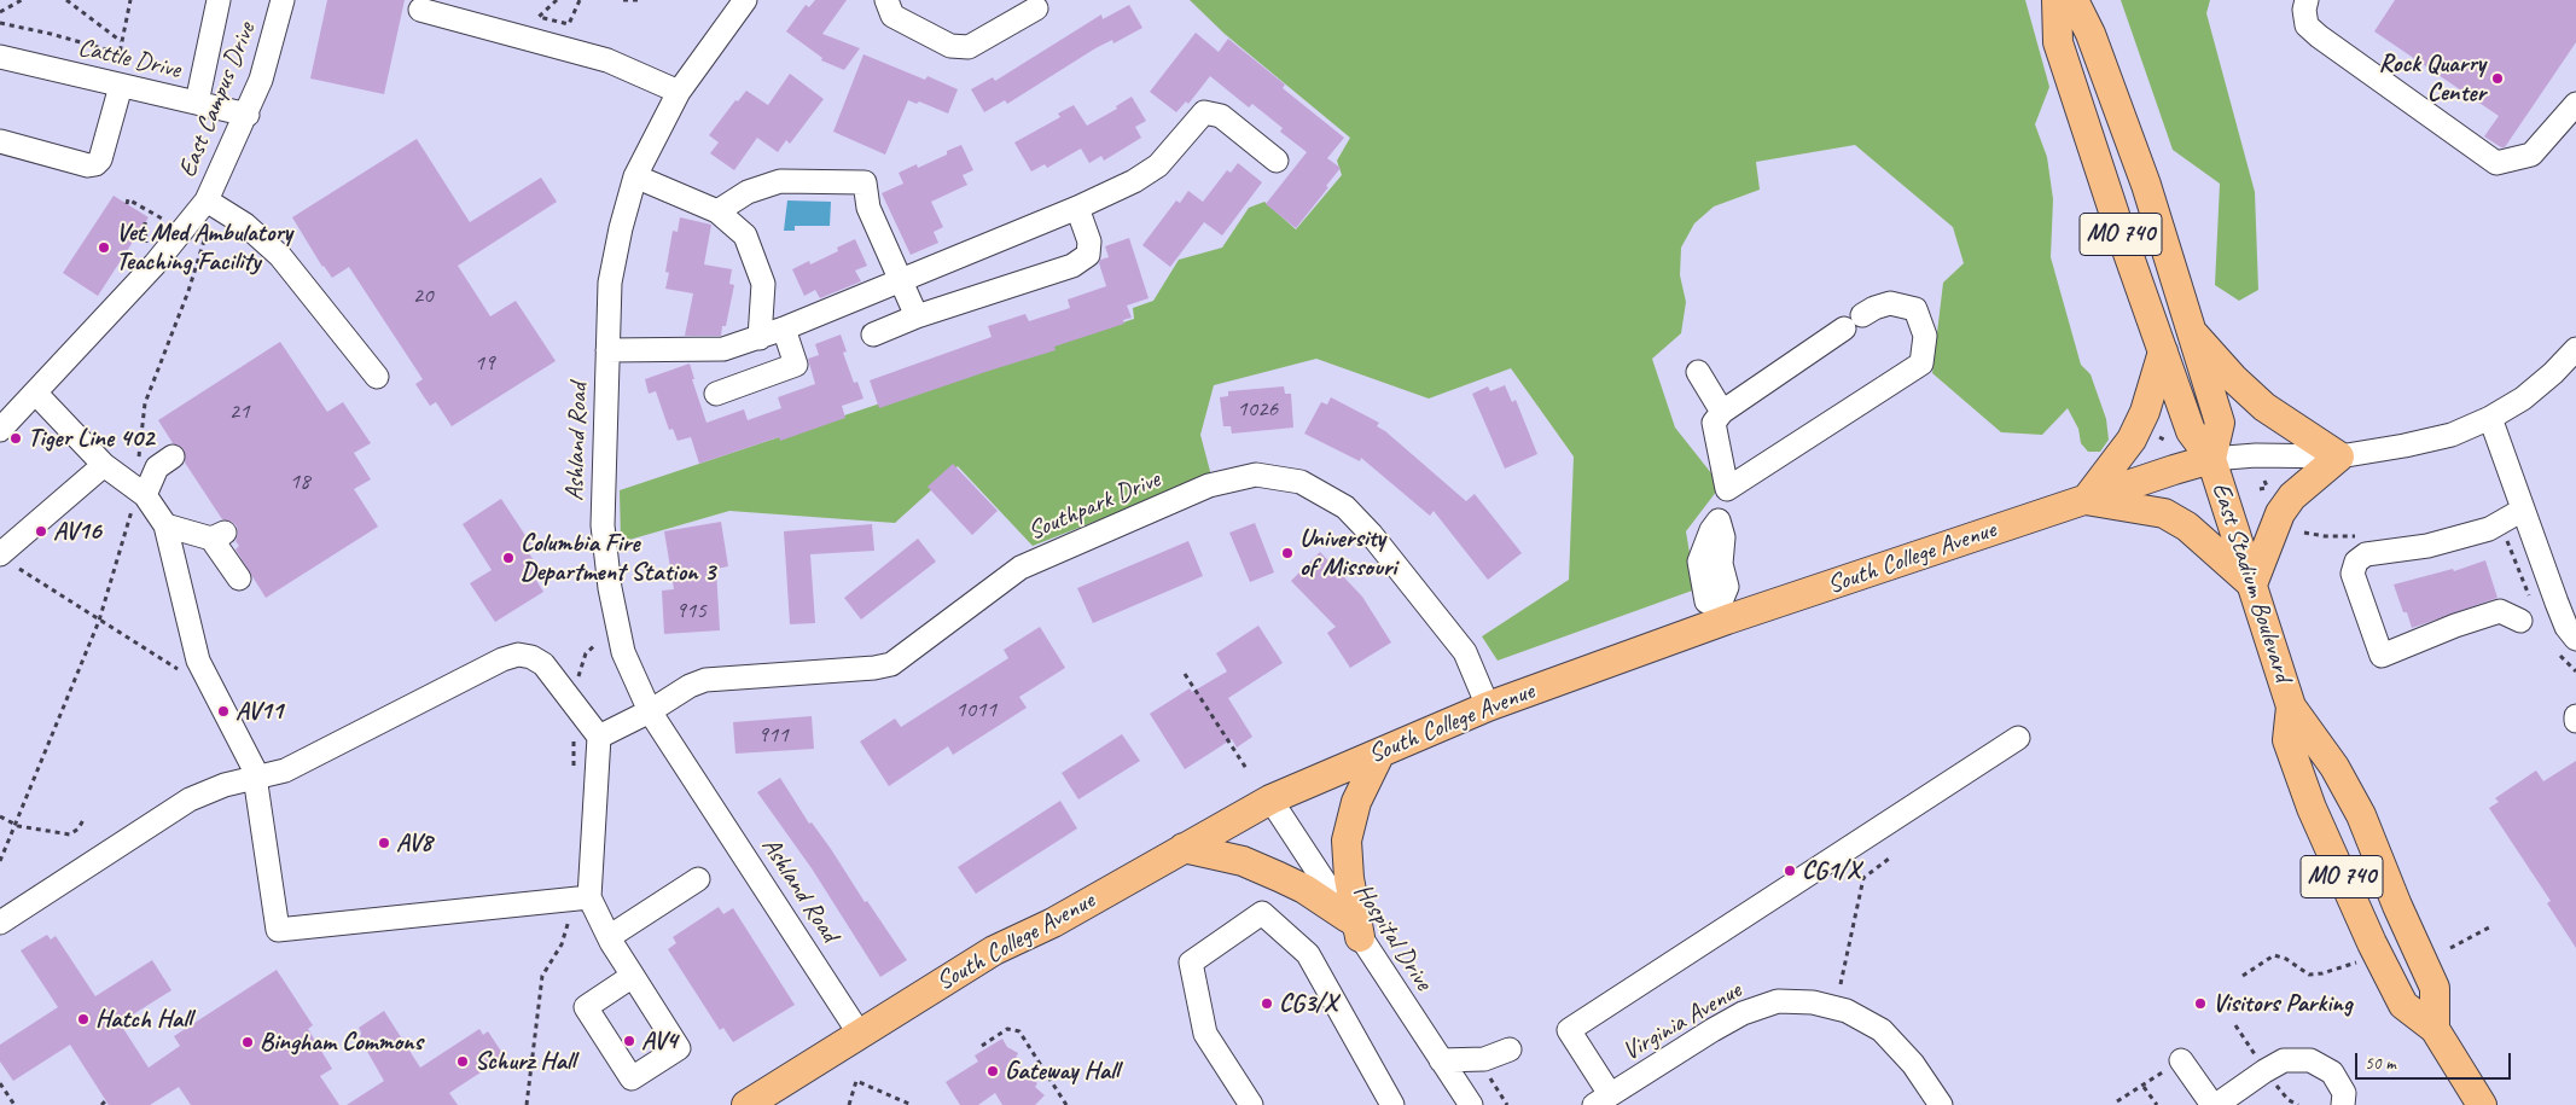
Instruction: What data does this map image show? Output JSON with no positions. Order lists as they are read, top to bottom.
{
  "streets": {
    "main road": ["MO 740", "South College Avenue", "East Stadium Boulevard"],
    "street": [
      "Cattle Drive",
      "East Campus Drive",
      "Ashland Road",
      "Southpark Drive",
      "Hospital Drive",
      "Virginia Avenue"
    ]
  },
  "crossings": [
    ["Cattle Drive", "East Campus Drive"],
    ["Ashland Road", "Southpark Drive"],
    ["Ashland Road", "South College Avenue"],
    ["Southpark Drive", "South College Avenue"],
    ["South College Avenue", "East Stadium Boulevard"],
    ["South College Avenue", "Hospital Drive"]
  ],
  "places": [
    "Rock Quarry Center",
    "Vet Med Ambulatory Teaching Facility",
    "Tiger Line 402",
    "AV16",
    "University of Missouri",
    "Columbia Fire Department Station 3",
    "AV11",
    "AV8",
    "CG1/X",
    "CG3/X",
    "Visitors Parking",
    "Hatch Hall",
    "AV4",
    "Bingham Commons",
    "Schurz Hall",
    "Gateway Hall"
  ],
  "house_numbers": [
    "20",
    "19",
    "1026",
    "21",
    "18",
    "915",
    "1011",
    "911"
  ],
  "scale_bar": "50 m"
}
